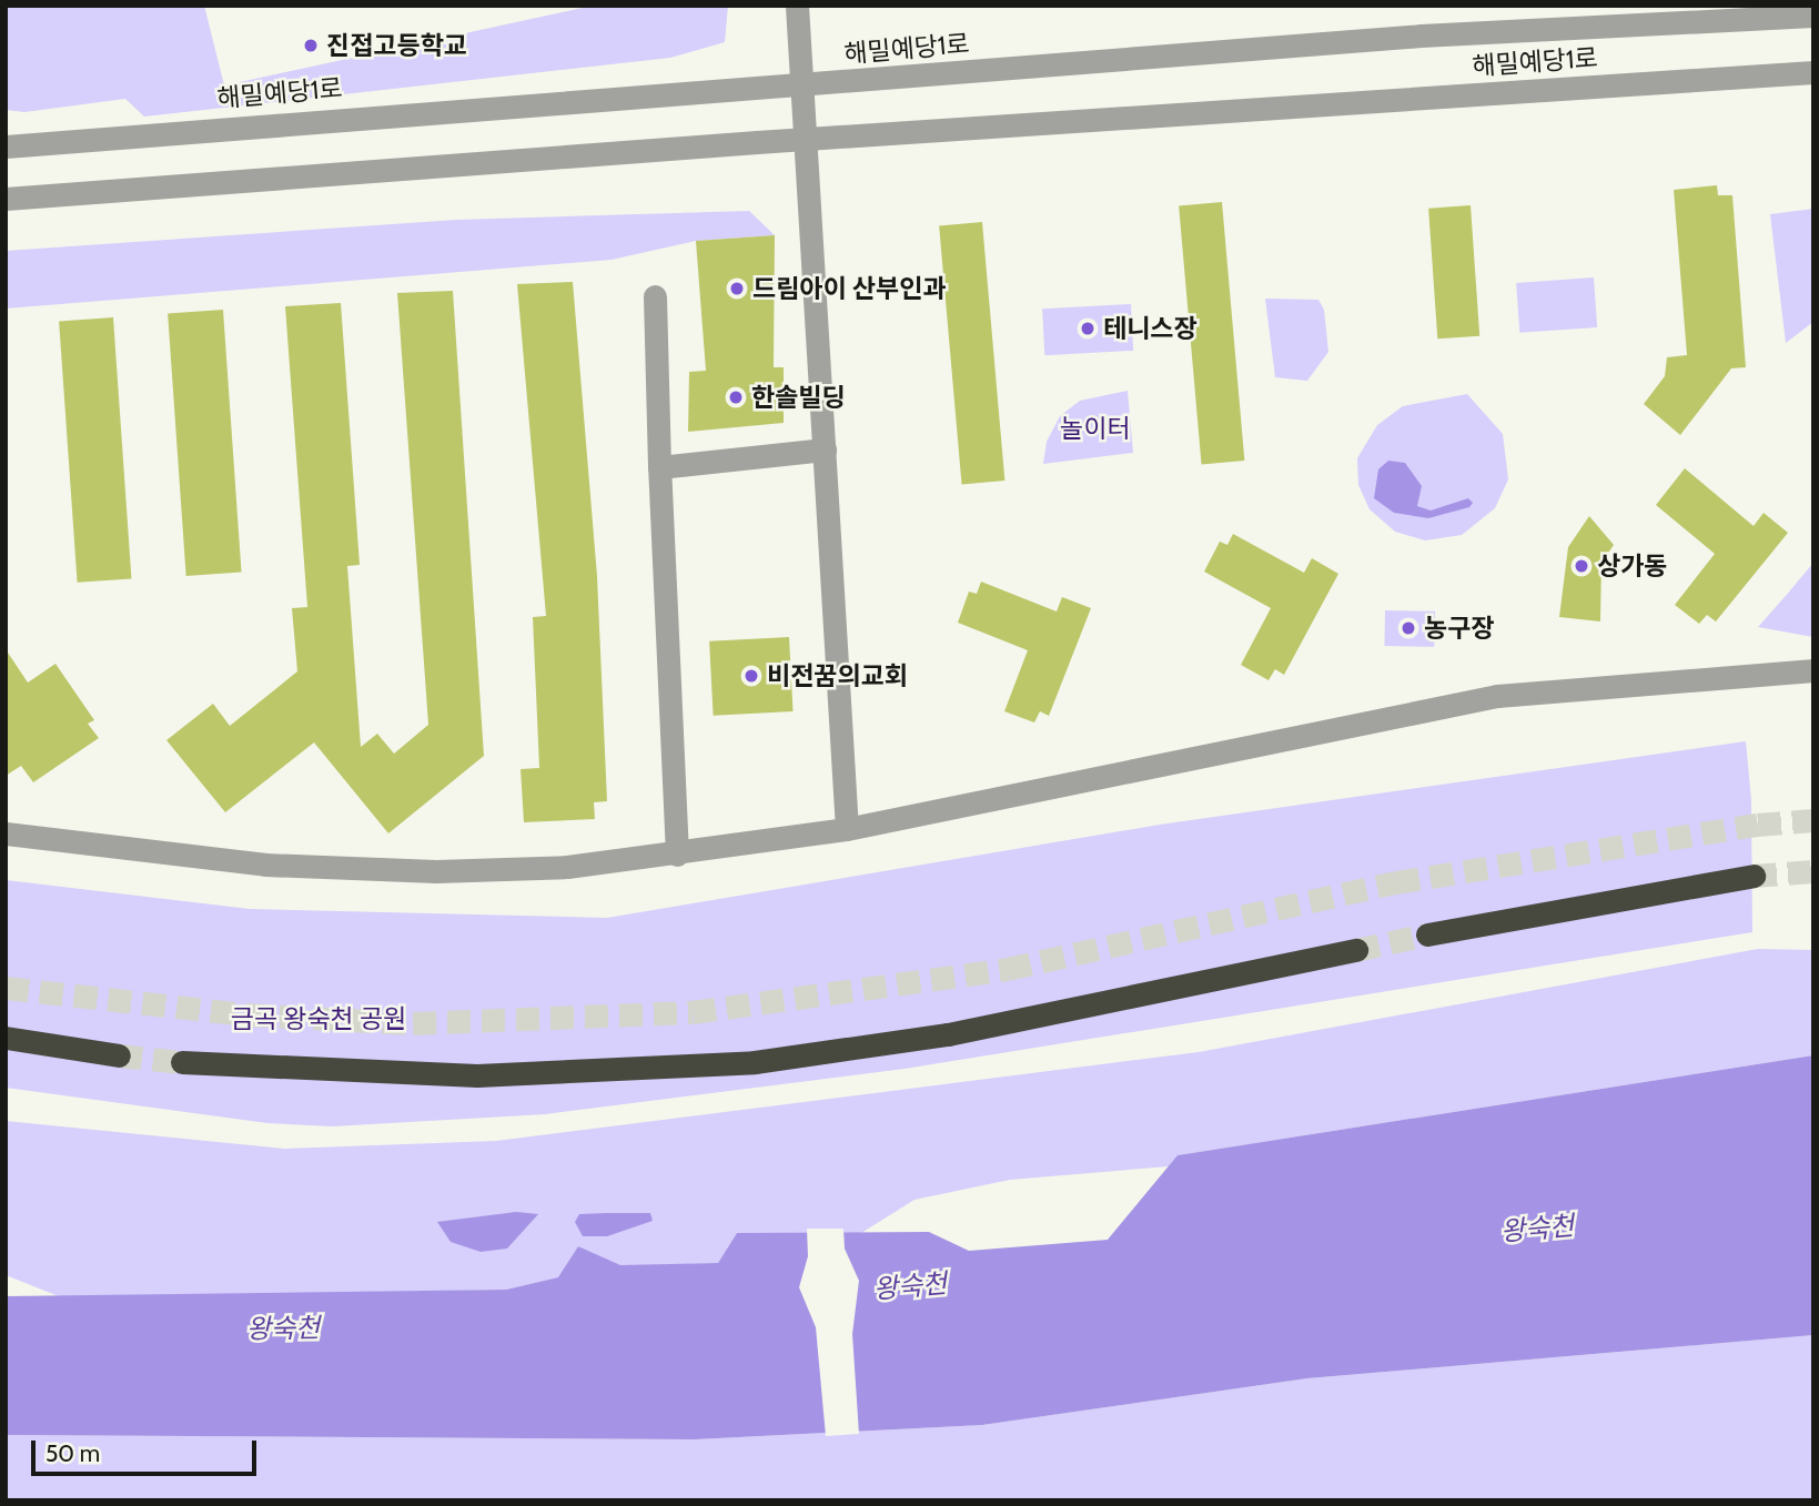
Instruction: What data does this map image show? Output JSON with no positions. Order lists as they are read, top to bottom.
{
  "streets": {
    "street": ["해밀예당1로"]
  },
  "water": ["왕숙천"],
  "parks": ["놀이터", "금곡 왕숙천 공원"],
  "places": [
    "진접고등학교",
    "드림아이 산부인과",
    "테니스장",
    "한솔빌딩",
    "상가동",
    "농구장",
    "비전꿈의교회"
  ],
  "scale_bar": "50 m"
}
